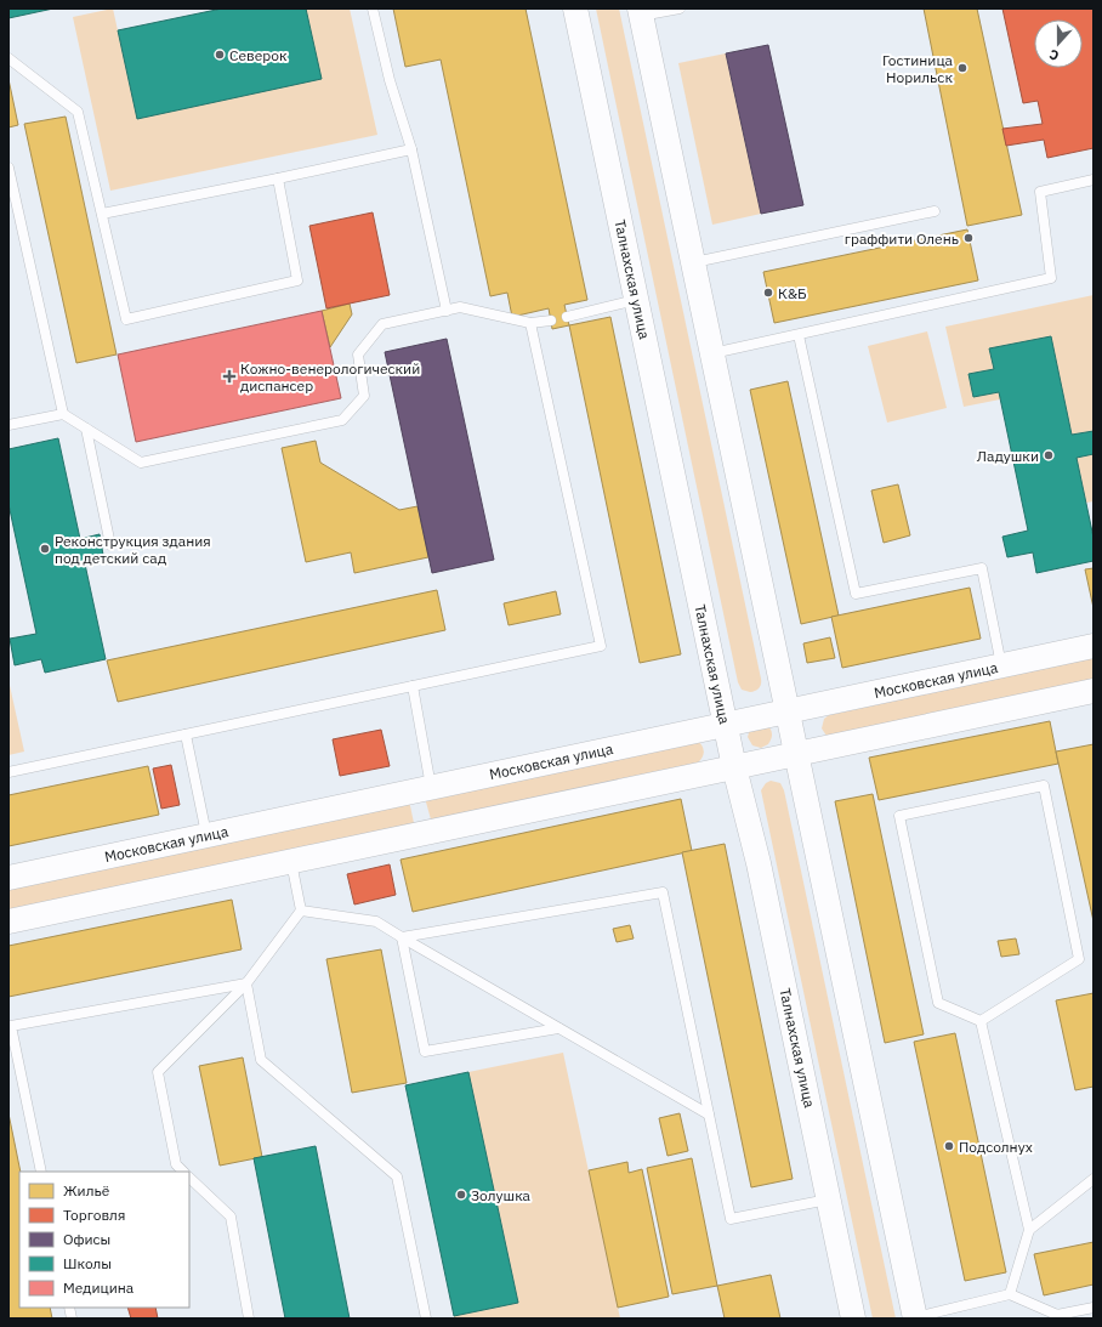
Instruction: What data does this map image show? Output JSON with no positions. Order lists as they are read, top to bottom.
{
  "streets": {
    "street": ["Талнахская улица", "Московская улица"]
  },
  "crossings": [
    ["Талнахская улица", "Московская улица"]
  ],
  "places": {
    "other": [
      "Северок",
      "Гостиница Норильск",
      "граффити Олень",
      "К&Б",
      "Ладушки",
      "Реконструкция здания под детский сад",
      "Подсолнух",
      "Золушка"
    ],
    "health": ["Кожно-венерологический диспансер"]
  },
  "legend": [
    "Жильё",
    "Торговля",
    "Офисы",
    "Школы",
    "Медицина"
  ],
  "north": "bottom"
}
